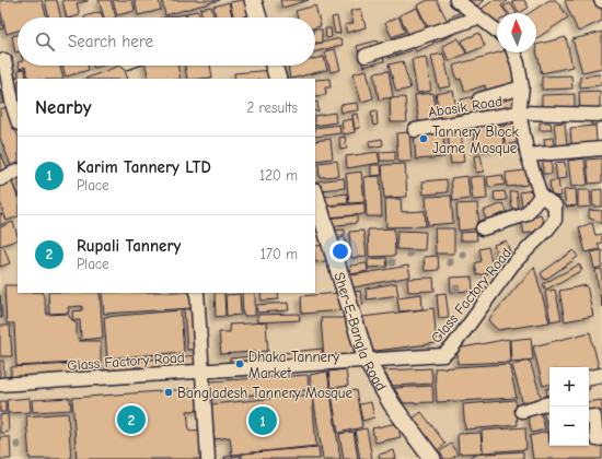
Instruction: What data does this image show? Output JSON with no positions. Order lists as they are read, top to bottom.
{
  "streets": {
    "street": ["Abasik Road", "Glass Factory Road", "Sher-E-Bangla Road"]
  },
  "crossings": [
    ["Abasik Road", "Glass Factory Road"],
    ["Glass Factory Road", "Sher-E-Bangla Road"]
  ],
  "places": ["Tannery Block Jame Mosque", "Dhaka Tannery Market", "Bangladesh Tannery Mosque"],
  "north": "top",
  "page": {
    "search": "Search here",
    "heading": ["Nearby", "2 results"],
    "list": [
      {
        "mark": "1",
        "name": "Karim Tannery LTD",
        "note": "Place",
        "value": "120 m"
      },
      {
        "mark": "2",
        "name": "Rupali Tannery",
        "note": "Place",
        "value": "170 m"
      }
    ],
    "map_buttons": ["+", "−"],
    "pins": ["2", "1"]
  }
}
